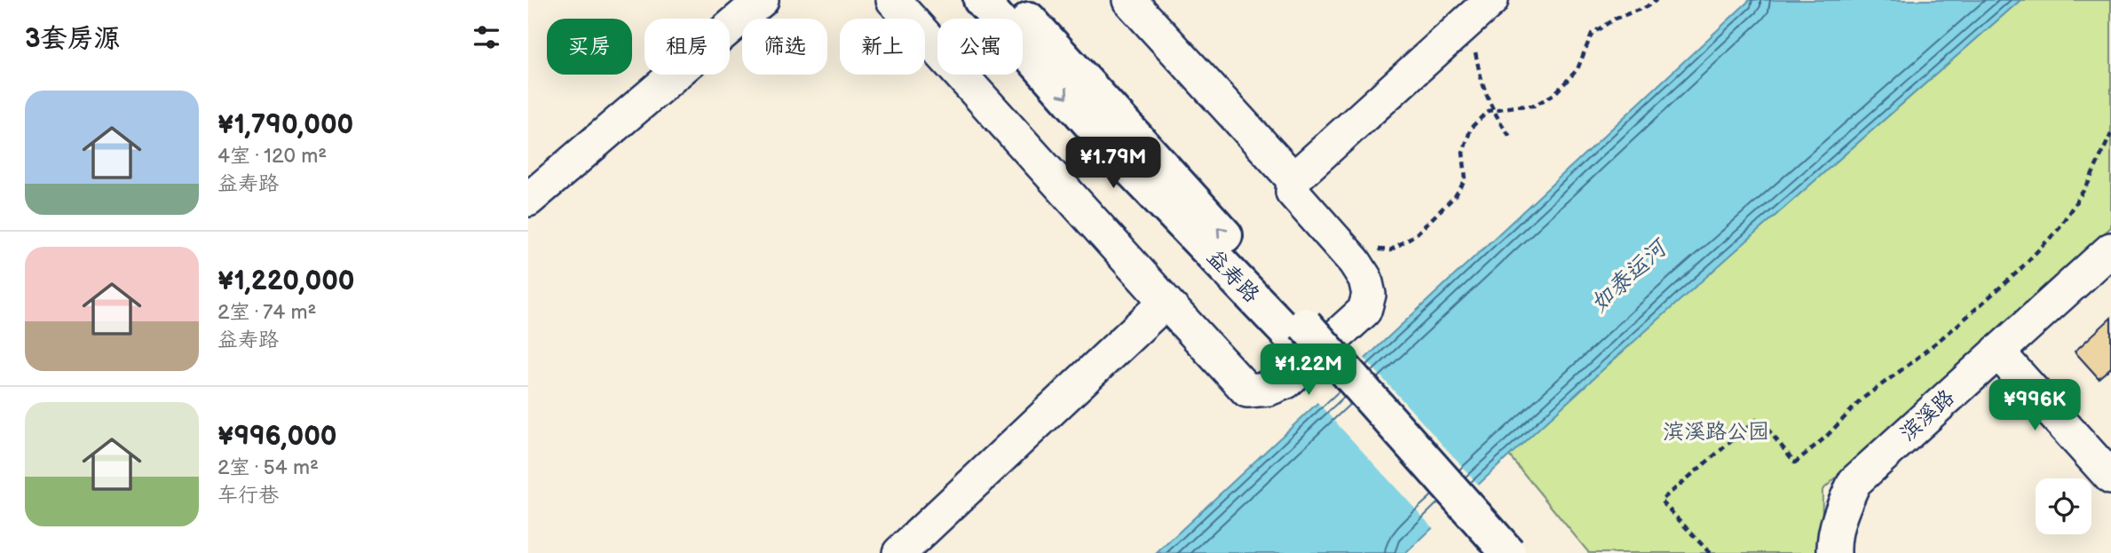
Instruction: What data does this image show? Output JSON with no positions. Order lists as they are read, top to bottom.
{
  "streets": {
    "main road": ["益寿路"],
    "street": ["滨溪路"]
  },
  "water": ["如泰运河"],
  "parks": ["滨溪路公园"],
  "page": {
    "heading": "3套房源",
    "chip": [
      "买房",
      "租房",
      "筛选",
      "新上",
      "公寓"
    ],
    "list": [
      {
        "name": "¥1,790,000",
        "note": "4室 · 120 m² · 益寿路"
      },
      {
        "name": "¥1,220,000",
        "note": "2室 · 74 m² · 益寿路"
      },
      {
        "name": "¥996,000",
        "note": "2室 · 54 m² · 车行巷"
      }
    ],
    "price": ["¥1.79M", "¥1.22M", "¥996K"]
  }
}
